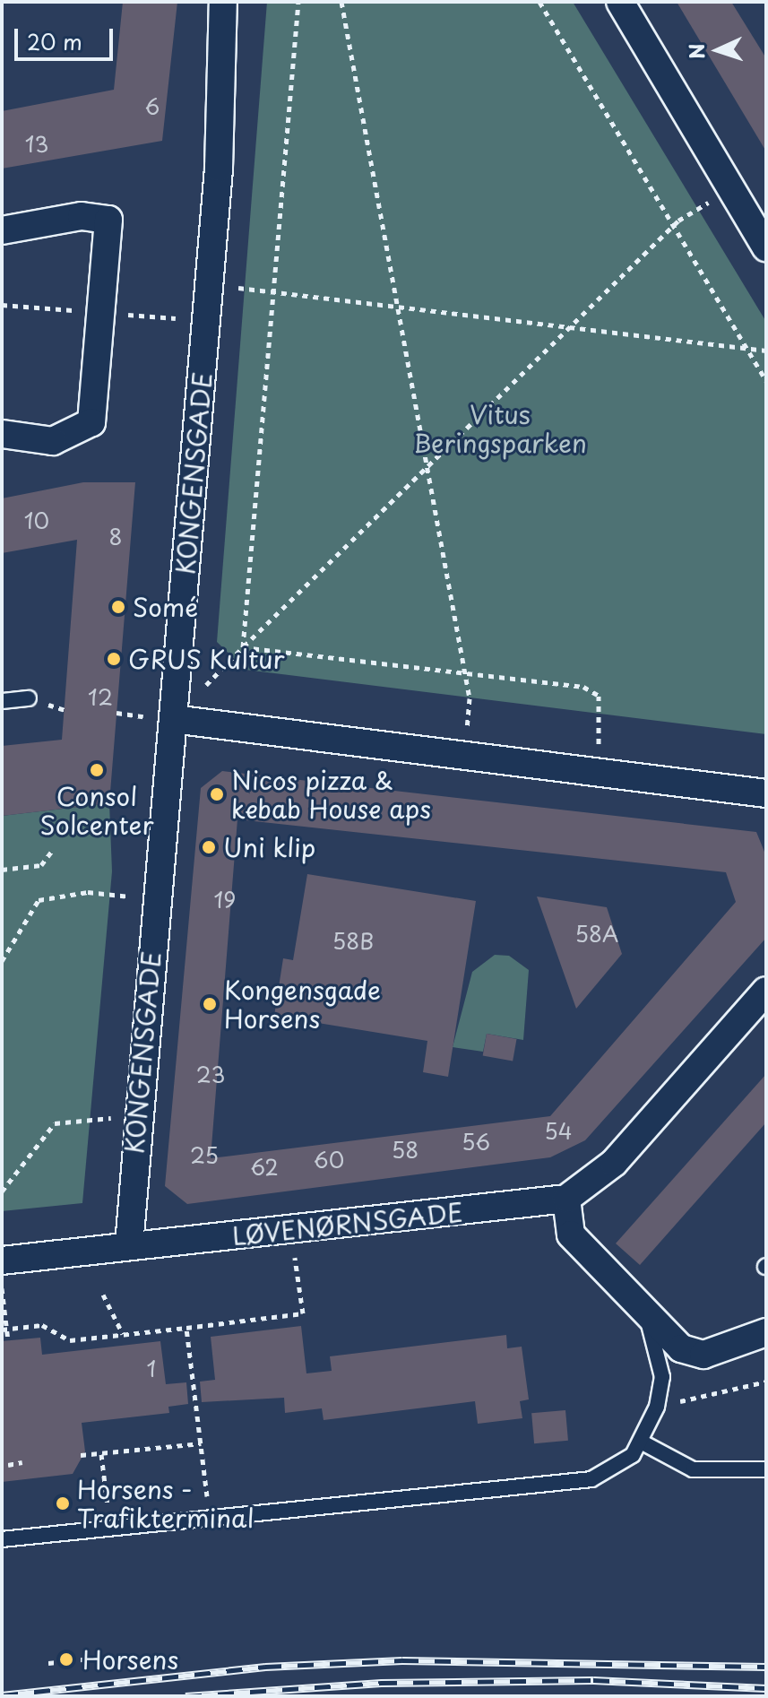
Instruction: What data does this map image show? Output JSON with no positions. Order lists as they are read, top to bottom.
{
  "streets": {
    "street": ["KONGENSGADE", "LØVENØRNSGADE"]
  },
  "crossings": [
    ["KONGENSGADE", "LØVENØRNSGADE"]
  ],
  "parks": ["Vitus Beringsparken"],
  "places": [
    "Somé",
    "GRUS Kultur",
    "Consol Solcenter",
    "Nicos pizza & kebab House aps",
    "Uni klip",
    "Kongensgade Horsens",
    "Horsens - Trafikterminal",
    "Horsens"
  ],
  "house_numbers": [
    "6",
    "13",
    "10",
    "8",
    "12",
    "19",
    "58A",
    "58B",
    "23",
    "54",
    "56",
    "58",
    "25",
    "60",
    "62",
    "1"
  ],
  "scale_bar": "20 m",
  "north": "left"
}
